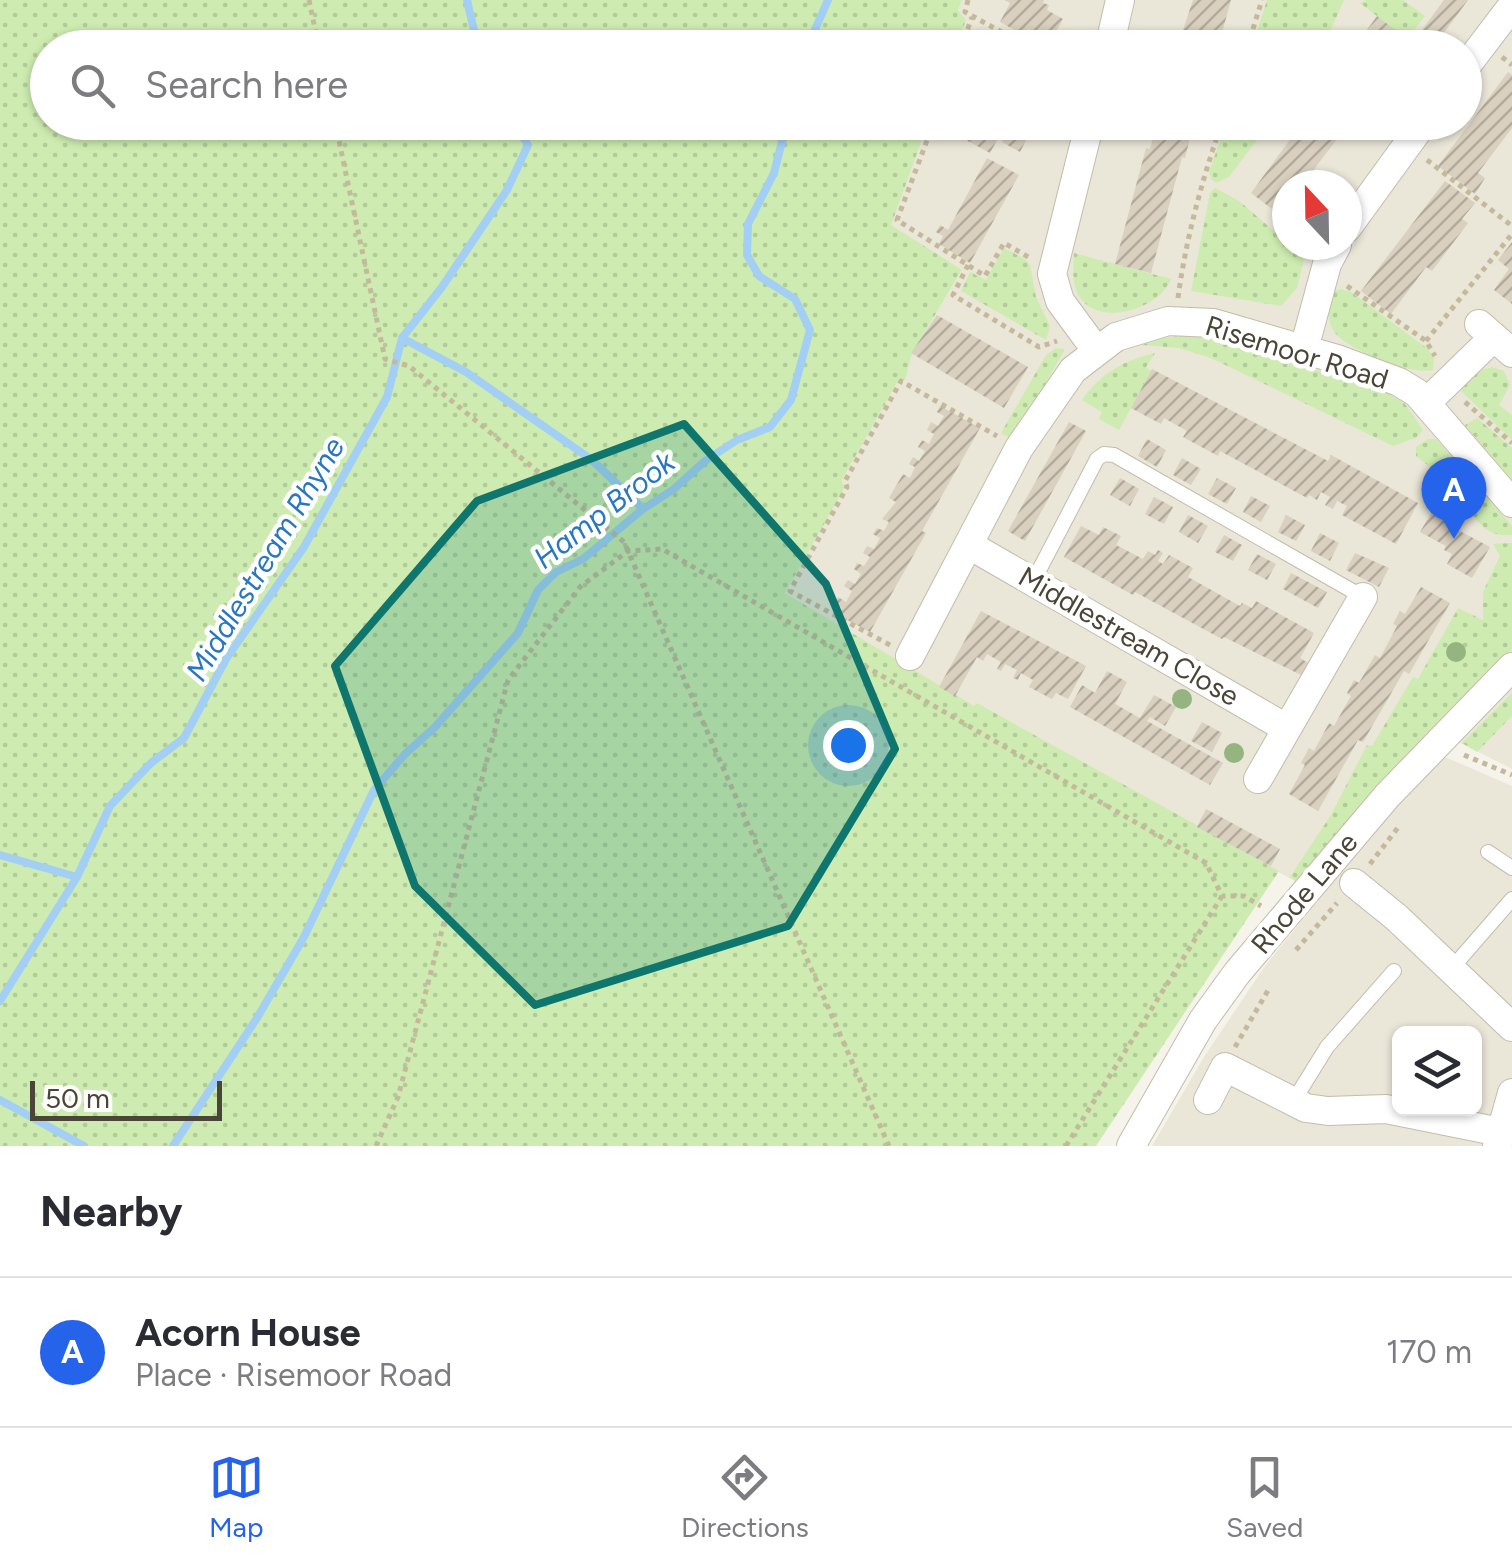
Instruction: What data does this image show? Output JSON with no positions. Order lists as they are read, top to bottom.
{
  "streets": {
    "street": ["Risemoor Road", "Middlestream Close", "Rhode Lane"]
  },
  "crossings": [
    ["Risemoor Road", "Middlestream Close"]
  ],
  "water": ["Hamp Brook", "Middlestream Rhyne"],
  "scale_bar": "50 m",
  "north": "top",
  "page": {
    "search": "Search here",
    "pins": "A",
    "scale": "50 m",
    "heading": "Nearby",
    "list": [
      {
        "mark": "A",
        "name": "Acorn House",
        "note": "Place · Risemoor Road",
        "value": "170 m"
      }
    ],
    "nav": ["Map", "Directions", "Saved"]
  }
}
